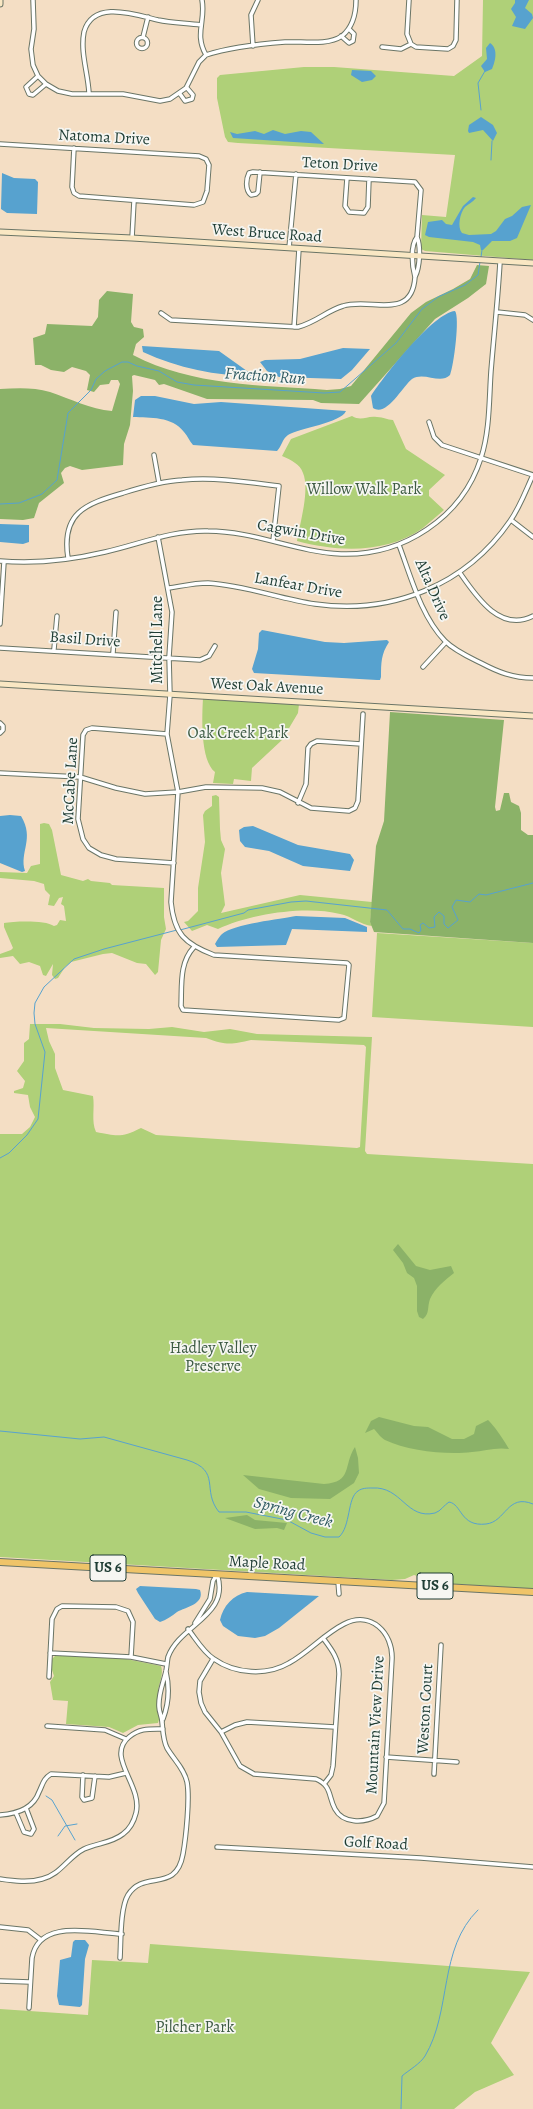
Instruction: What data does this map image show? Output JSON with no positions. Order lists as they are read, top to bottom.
{
  "streets": {
    "main road": ["Maple Road", "US 6"],
    "street": [
      "Natoma Drive",
      "Teton Drive",
      "West Bruce Road",
      "Cagwin Drive",
      "Lanfear Drive",
      "Alta Drive",
      "Basil Drive",
      "Mitchell Lane",
      "West Oak Avenue",
      "McCabe Lane",
      "Weston Court",
      "Mountain View Drive",
      "Golf Road"
    ]
  },
  "crossings": [
    ["Teton Drive", "West Bruce Road"],
    ["West Bruce Road", "Cagwin Drive"],
    ["Cagwin Drive", "Alta Drive"],
    ["Cagwin Drive", "Mitchell Lane"],
    ["Lanfear Drive", "Alta Drive"],
    ["Lanfear Drive", "Mitchell Lane"],
    ["Basil Drive", "Mitchell Lane"],
    ["Mitchell Lane", "West Oak Avenue"],
    ["Mitchell Lane", "McCabe Lane"]
  ],
  "water": ["Fraction Run", "Spring Creek"],
  "parks": [
    "Willow Walk Park",
    "Oak Creek Park",
    "Hadley Valley Preserve",
    "Pilcher Park"
  ]
}
